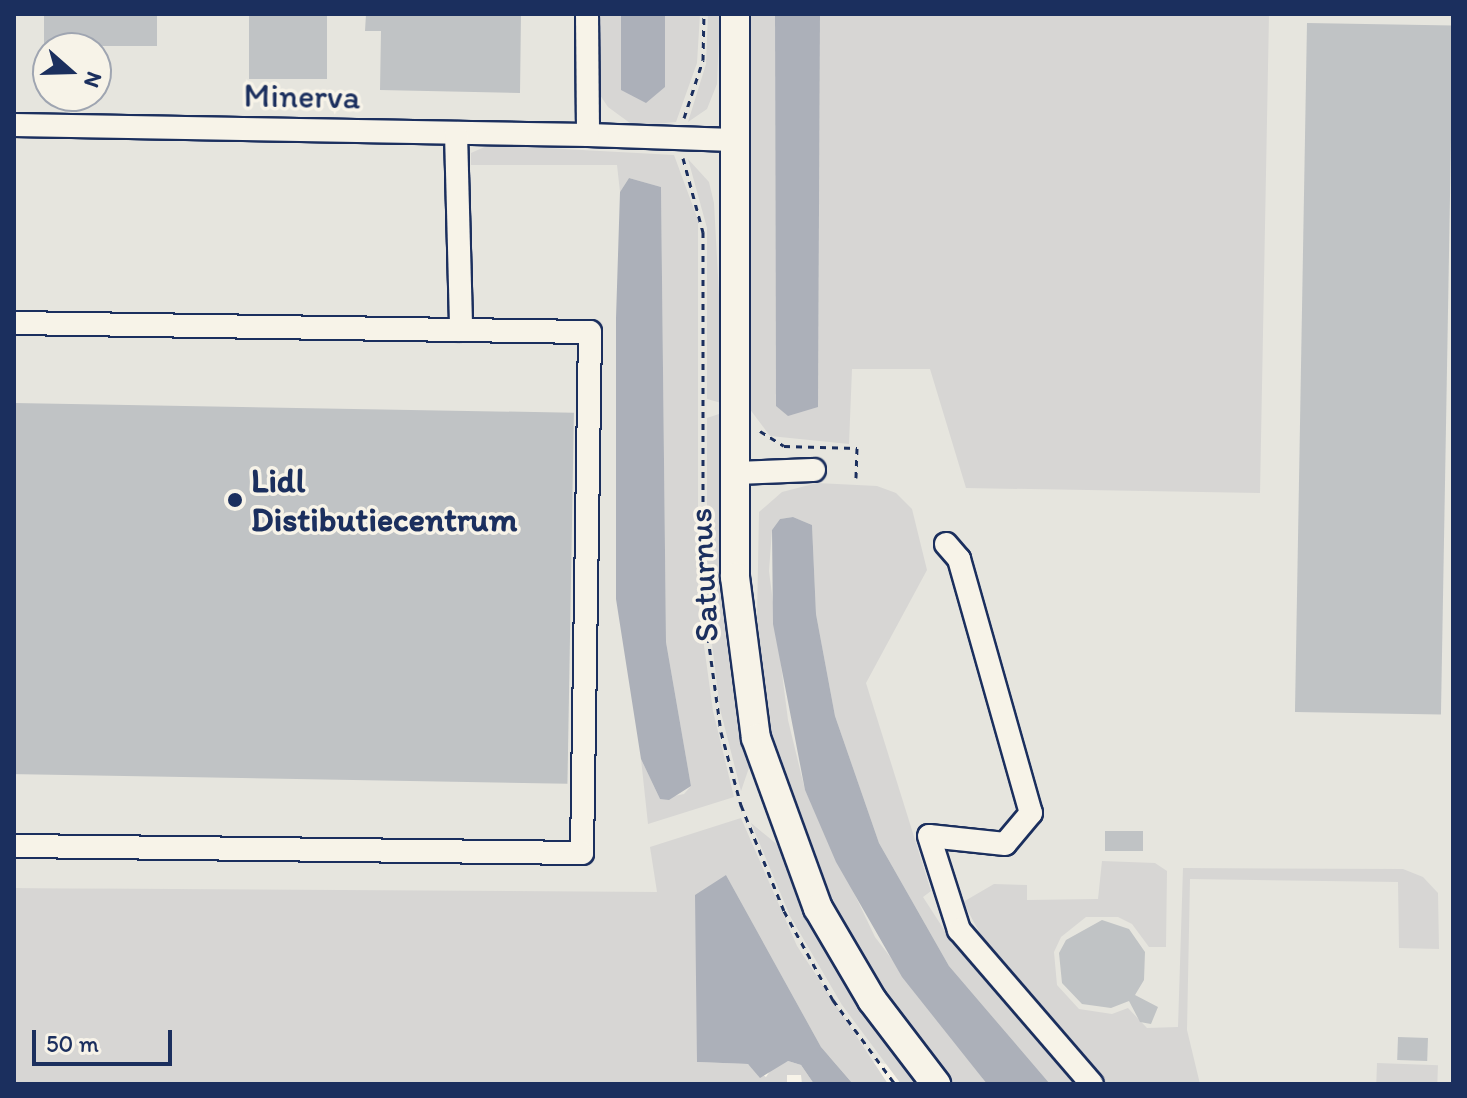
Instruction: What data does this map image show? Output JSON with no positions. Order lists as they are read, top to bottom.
{
  "streets": {
    "main road": ["Saturnus"],
    "street": ["Minerva"]
  },
  "crossings": [
    ["Minerva", "Saturnus"]
  ],
  "places": ["Lidl Distibutiecentrum"],
  "scale_bar": "50 m",
  "north": "right"
}
